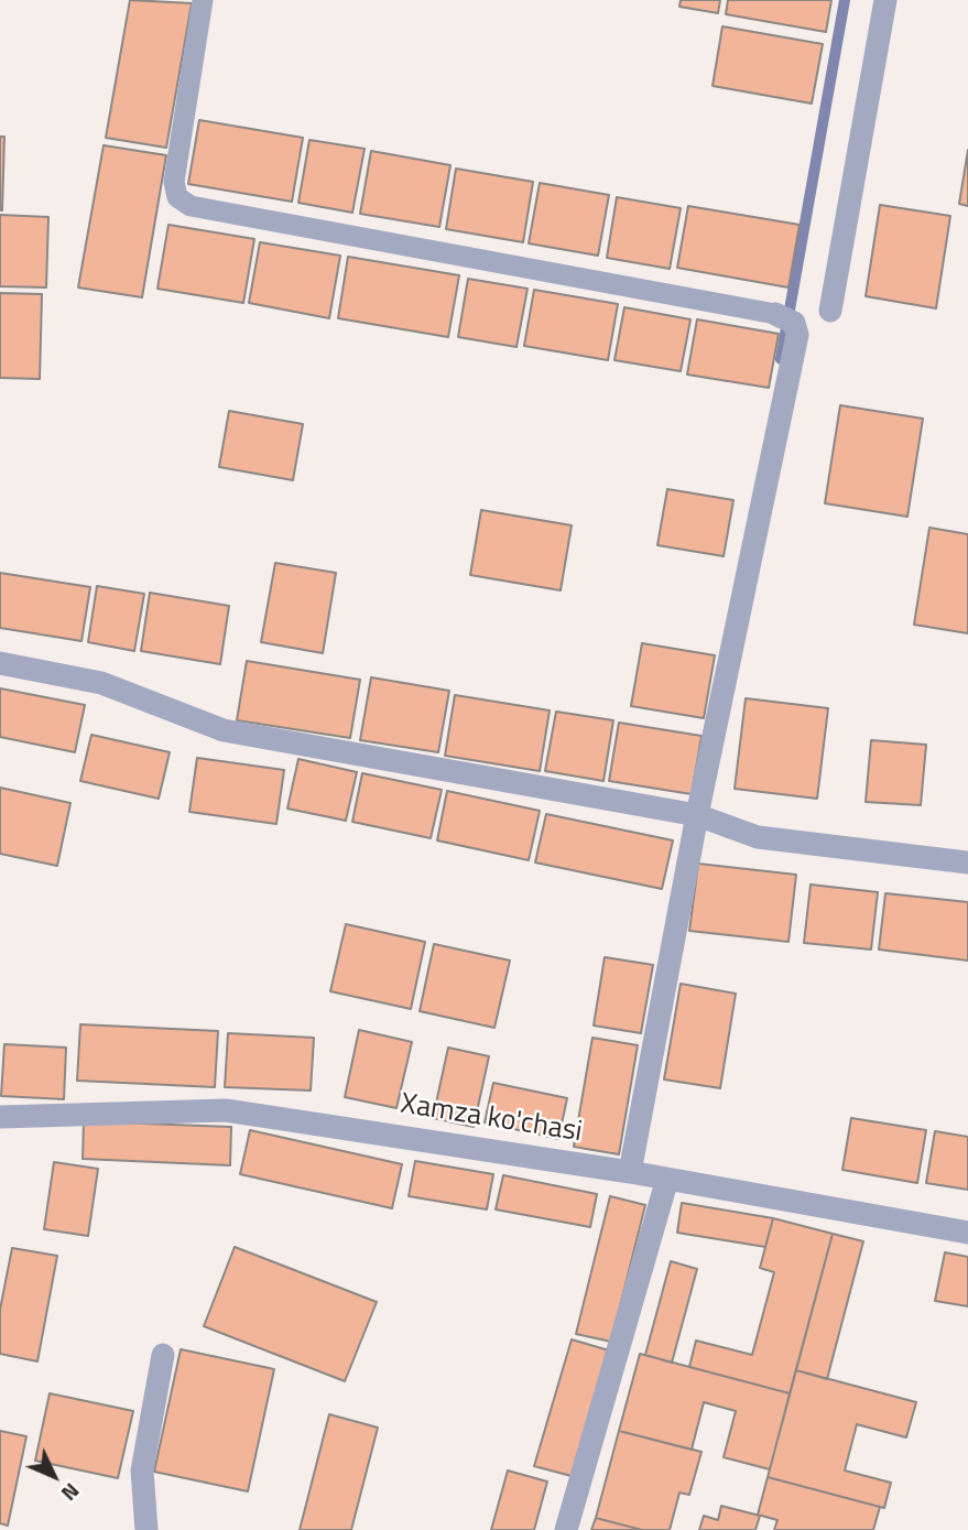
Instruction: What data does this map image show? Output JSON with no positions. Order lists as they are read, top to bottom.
{
  "streets": {
    "street": ["Xamza ko'chasi"]
  },
  "north": "bottom right"
}
